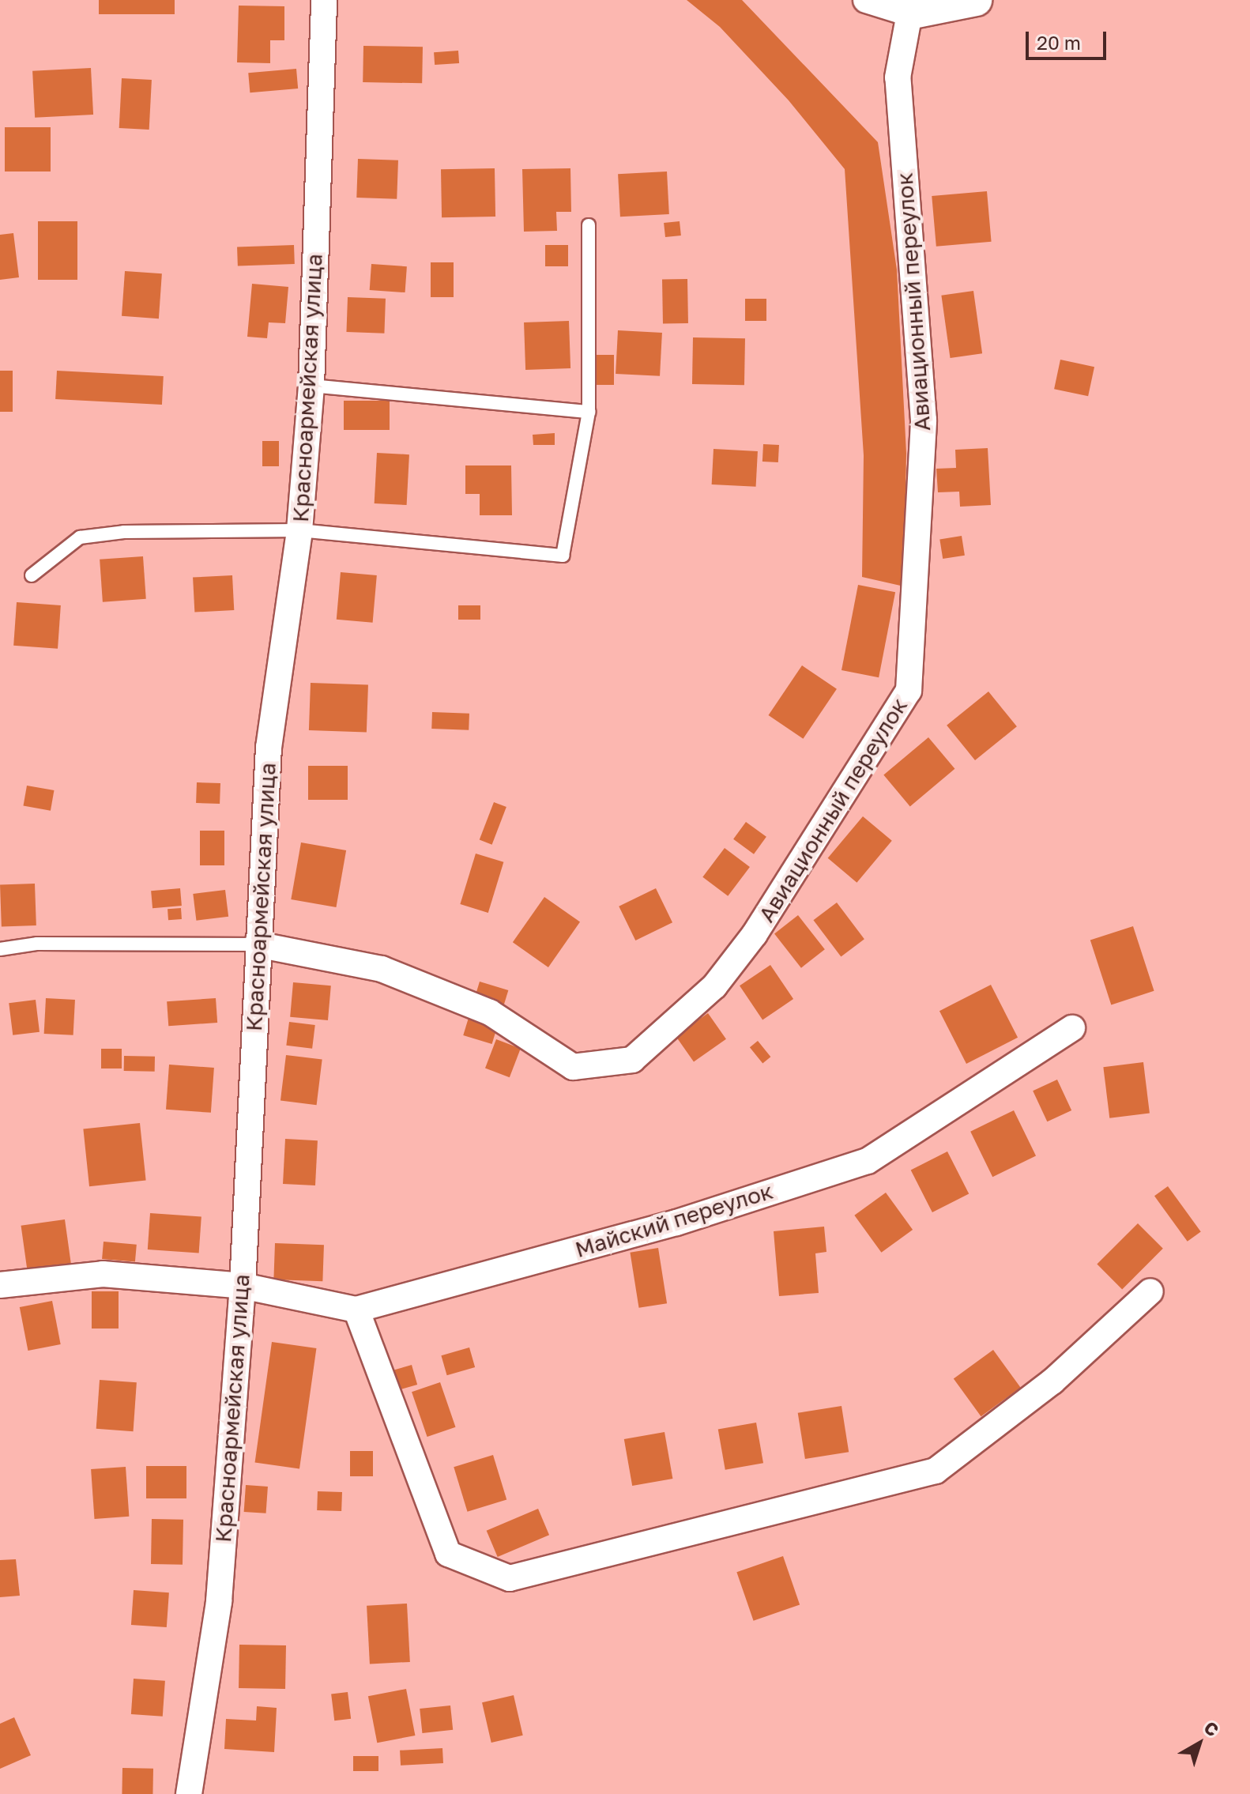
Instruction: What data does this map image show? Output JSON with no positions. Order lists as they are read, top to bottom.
{
  "streets": {
    "street": ["Авиационный переулок", "Красноармейская улица", "Майский переулок"]
  },
  "crossings": [
    ["Авиационный переулок", "Красноармейская улица"],
    ["Красноармейская улица", "Майский переулок"]
  ],
  "scale_bar": "20 m",
  "north": "top right"
}
